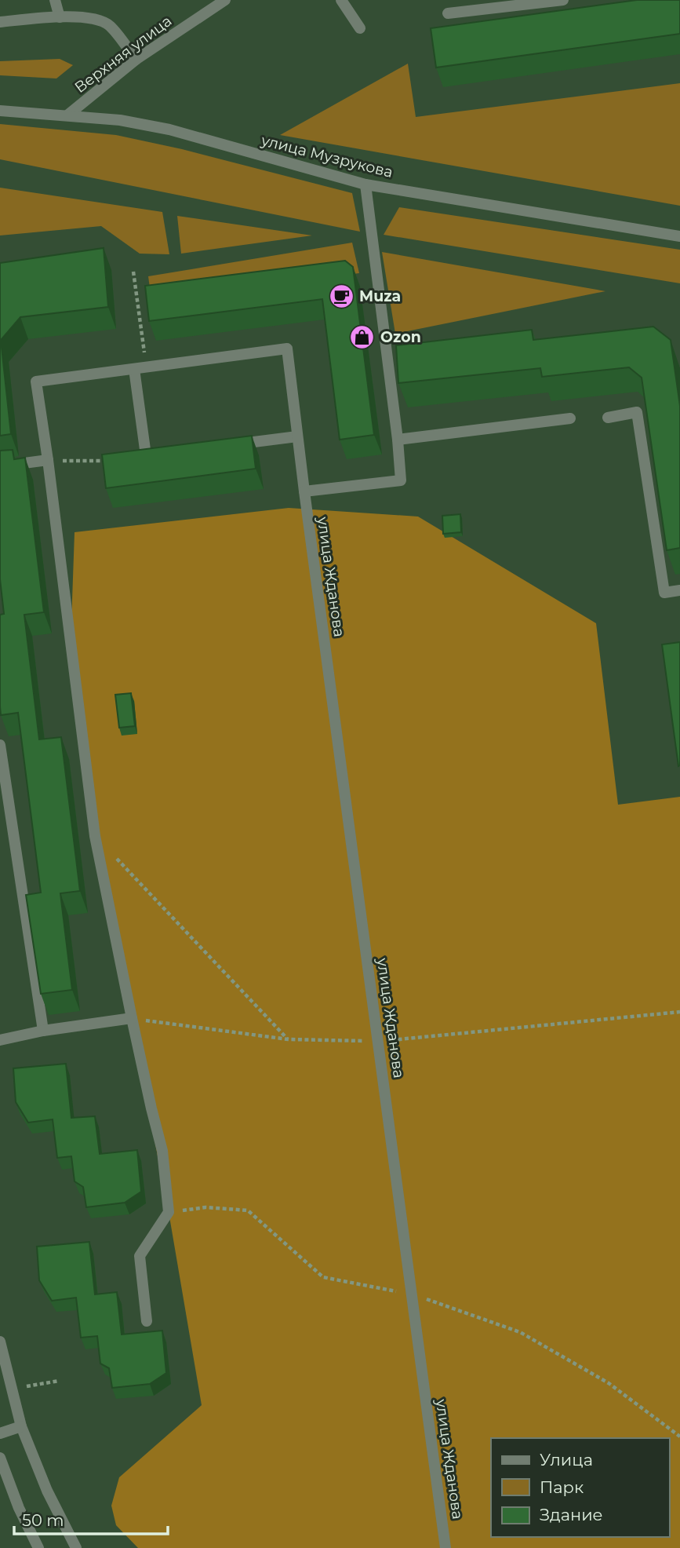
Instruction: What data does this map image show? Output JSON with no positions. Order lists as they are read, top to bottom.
{
  "streets": {
    "street": ["Верхняя улица", "улица Музрукова", "улица Жданова"]
  },
  "crossings": [
    ["Верхняя улица", "улица Музрукова"]
  ],
  "places": {
    "cafe": ["Muza"],
    "shop": ["Ozon"]
  },
  "legend": ["Улица", "Парк", "Здание"],
  "scale_bar": "50 m"
}
